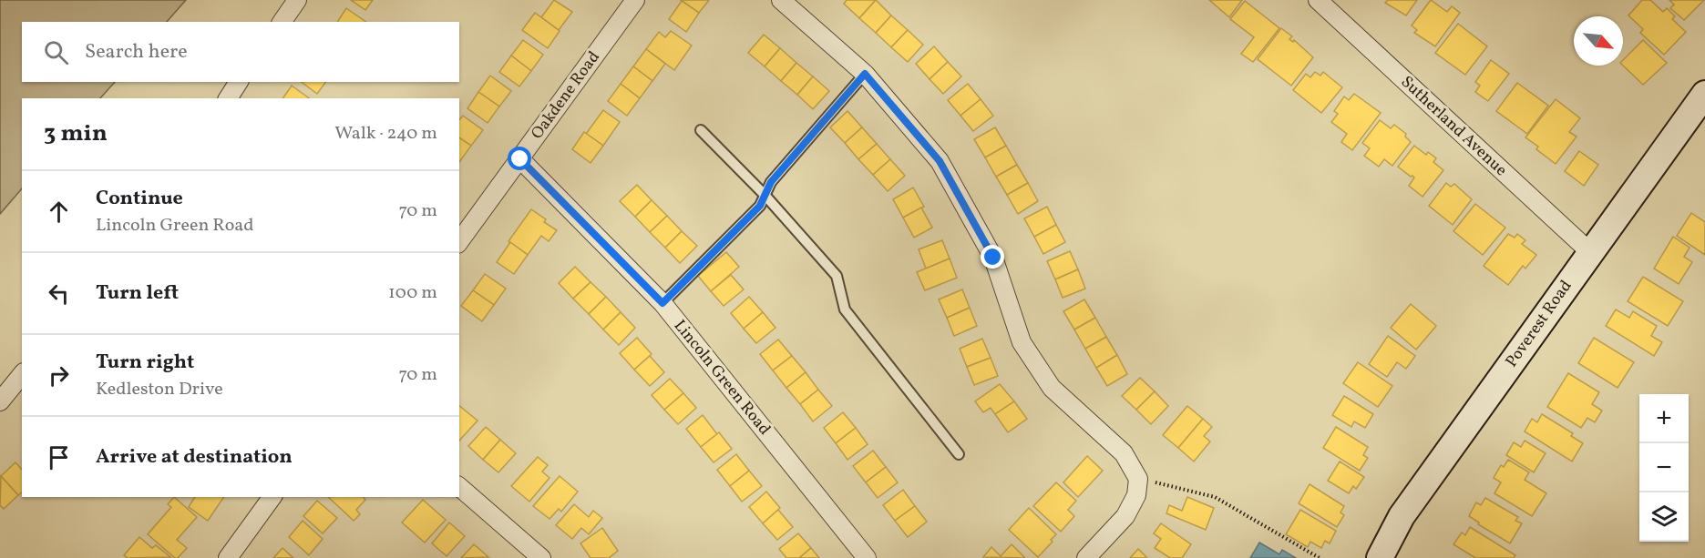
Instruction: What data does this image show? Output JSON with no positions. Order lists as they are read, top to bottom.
{
  "streets": {
    "street": [
      "Oakdene Road",
      "Sutherland Avenue",
      "Poverest Road",
      "Lincoln Green Road"
    ]
  },
  "crossings": [
    ["Oakdene Road", "Lincoln Green Road"],
    ["Sutherland Avenue", "Poverest Road"]
  ],
  "north": "bottom right",
  "page": {
    "search": "Search here",
    "heading": ["3 min", "Walk · 240 m"],
    "list": [
      ["Continue", "Lincoln Green Road", "70 m"],
      ["Turn left", "100 m"],
      ["Turn right", "Kedleston Drive", "70 m"],
      "Arrive at destination"
    ],
    "map_buttons": ["+", "−"]
  }
}
